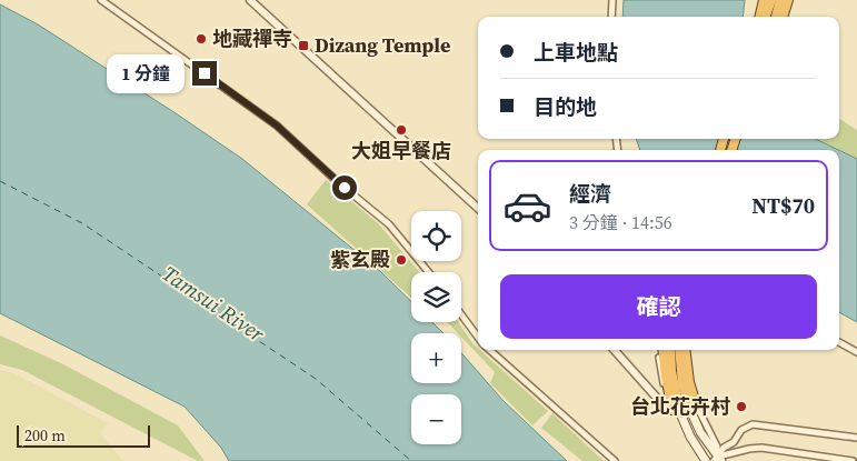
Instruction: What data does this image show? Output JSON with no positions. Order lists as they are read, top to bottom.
{
  "water": ["Tamsui River"],
  "places": {
    "other": [
      "地藏禪寺",
      "大姐早餐店",
      "紫玄殿",
      "台北花卉村"
    ],
    "transit": ["Dizang Temple"]
  },
  "scale_bar": "200 m",
  "page": {
    "banner": ["上車地點", "目的地"],
    "bubble": "1 分鐘",
    "list": [
      {
        "name": "經濟",
        "note": "3 分鐘 · 14:56",
        "value": "NT$70"
      }
    ],
    "map_buttons": ["+", "−"],
    "buttons": "確認",
    "scale": "200 m"
  }
}
